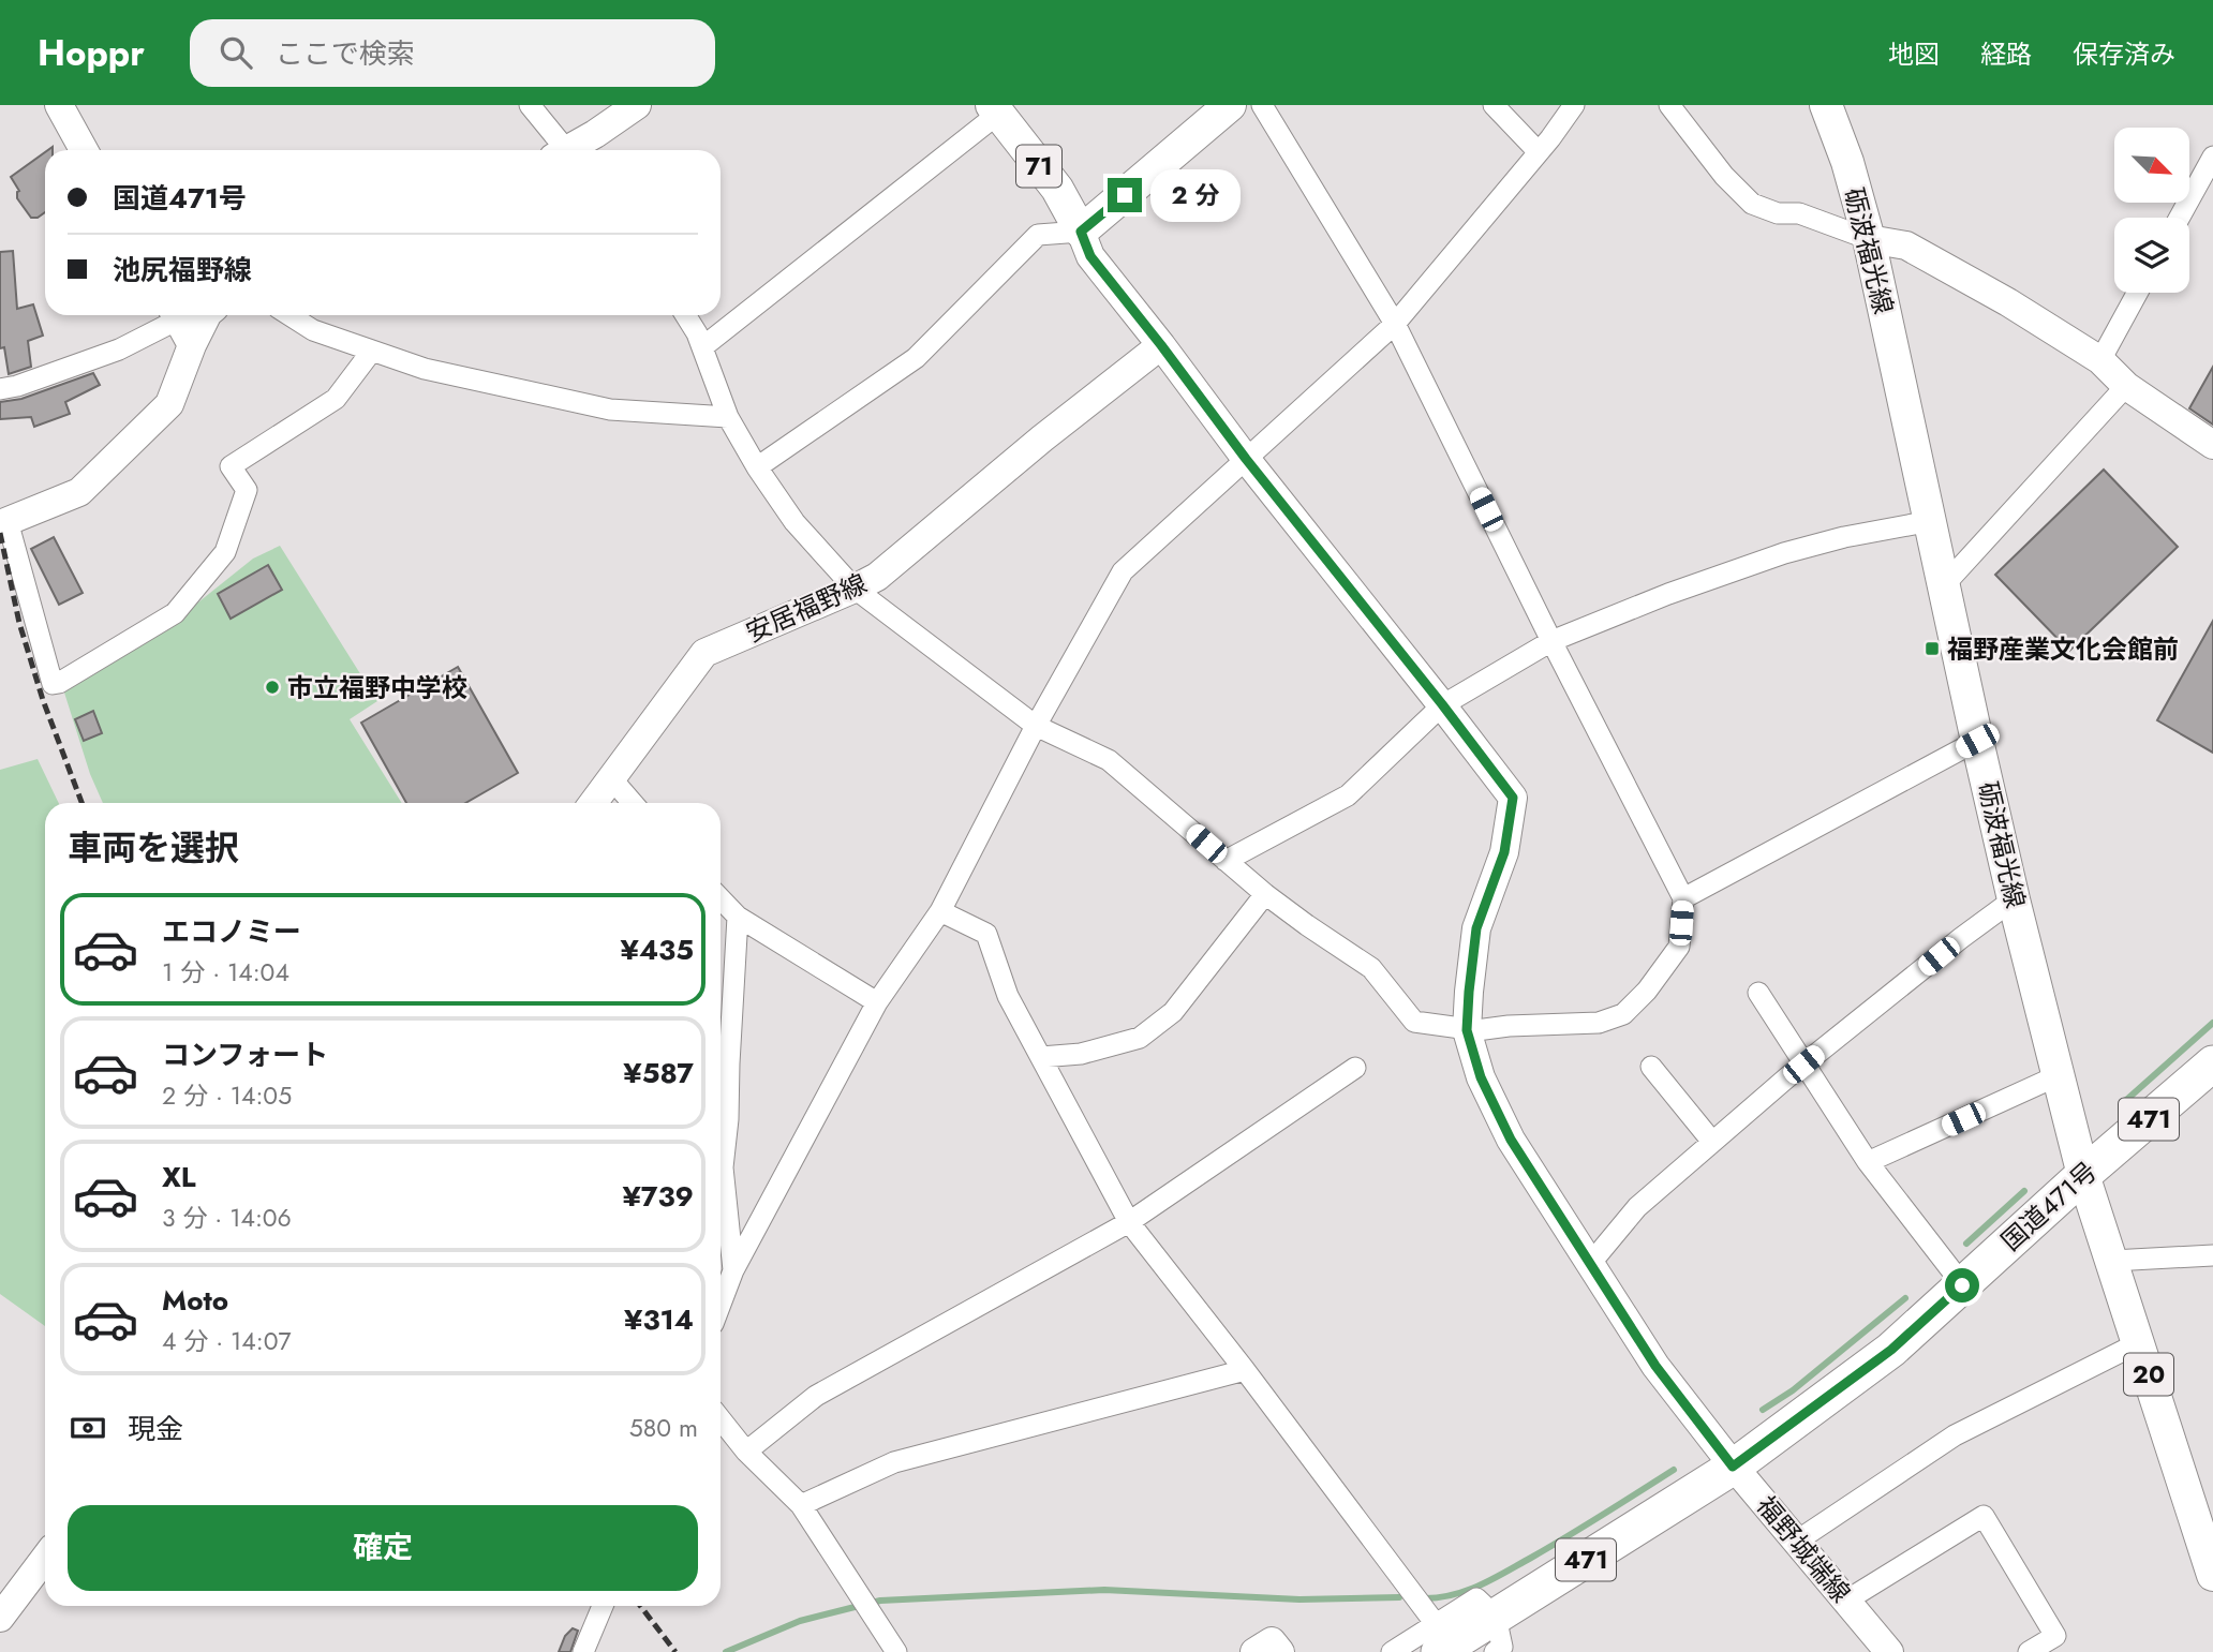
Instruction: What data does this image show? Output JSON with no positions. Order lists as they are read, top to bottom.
{
  "streets": {
    "highway": ["471", "国道471号"],
    "main road": [
      "71",
      "砺波福光線",
      "安居福野線",
      "20",
      "福野城端線"
    ]
  },
  "crossings": [
    ["71", "福野城端線"],
    ["砺波福光線", "国道471号"],
    ["安居福野線", "福野城端線"],
    ["国道471号", "福野城端線"]
  ],
  "places": {
    "transit": ["福野産業文化会館前"],
    "other": ["市立福野中学校"]
  },
  "north": "bottom right",
  "page": {
    "header": "Hoppr",
    "search": "ここで検索",
    "nav": ["地図", "経路", "保存済み"],
    "banner": ["国道471号", "池尻福野線"],
    "bubble": "2 分",
    "heading": "車両を選択",
    "list": [
      {
        "name": "エコノミー",
        "note": "1 分 · 14:04",
        "value": "¥435"
      },
      {
        "name": "コンフォート",
        "note": "2 分 · 14:05",
        "value": "¥587"
      },
      {
        "name": "XL",
        "note": "3 分 · 14:06",
        "value": "¥739"
      },
      {
        "name": "Moto",
        "note": "4 分 · 14:07",
        "value": "¥314"
      }
    ],
    "pay": ["現金", "580 m"],
    "buttons": "確定"
  }
}
